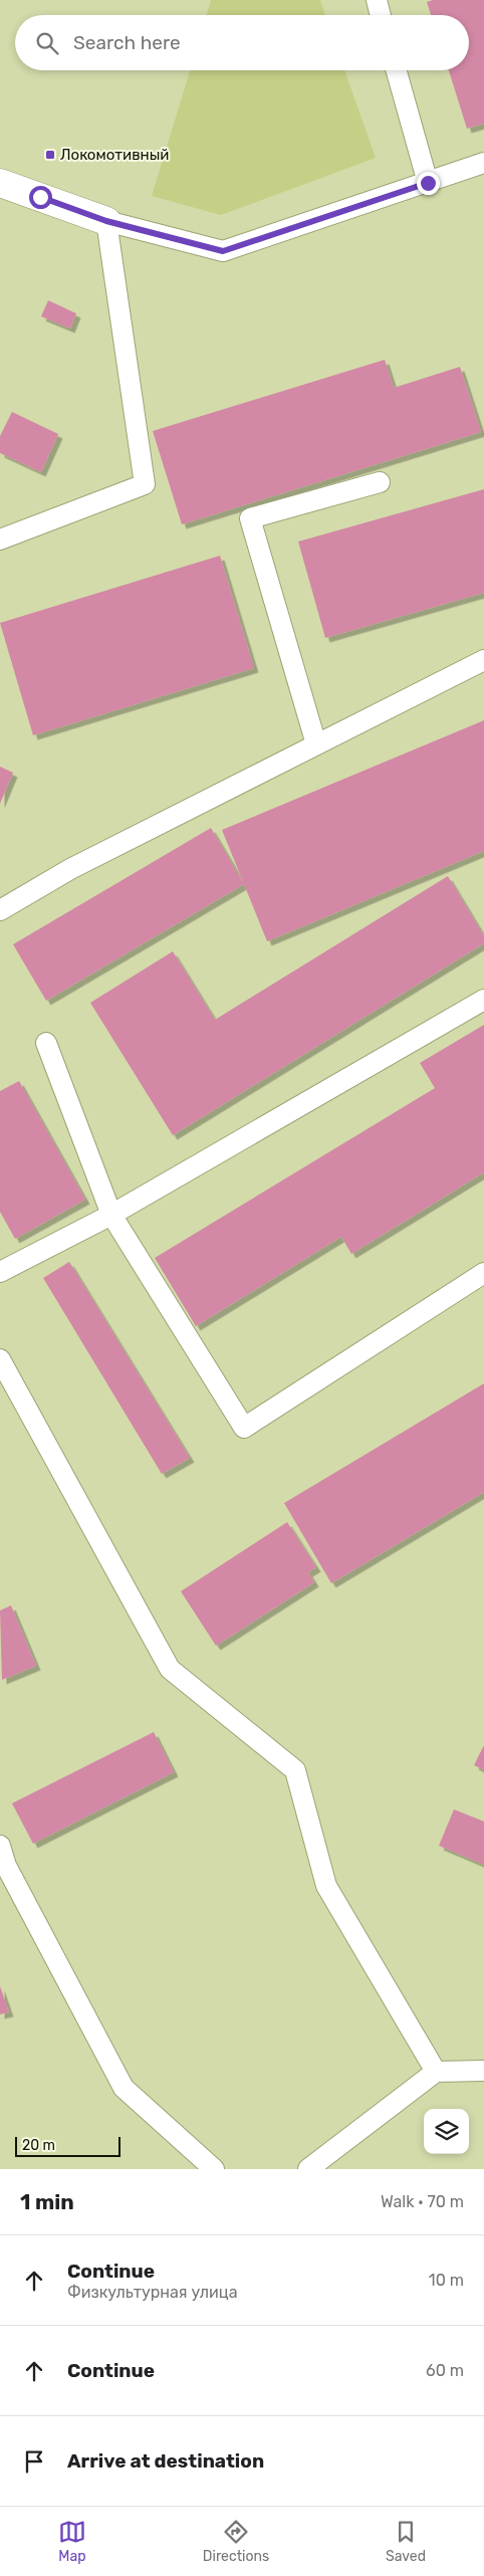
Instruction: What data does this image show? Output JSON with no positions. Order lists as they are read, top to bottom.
{
  "places": {
    "transit": ["Локомотивный"]
  },
  "scale_bar": "20 m",
  "page": {
    "search": "Search here",
    "scale": "20 m",
    "heading": ["1 min", "Walk · 70 m"],
    "list": [
      ["Continue", "Физкультурная улица", "10 m"],
      ["Continue", "60 m"],
      "Arrive at destination"
    ],
    "nav": ["Map", "Directions", "Saved"]
  }
}
